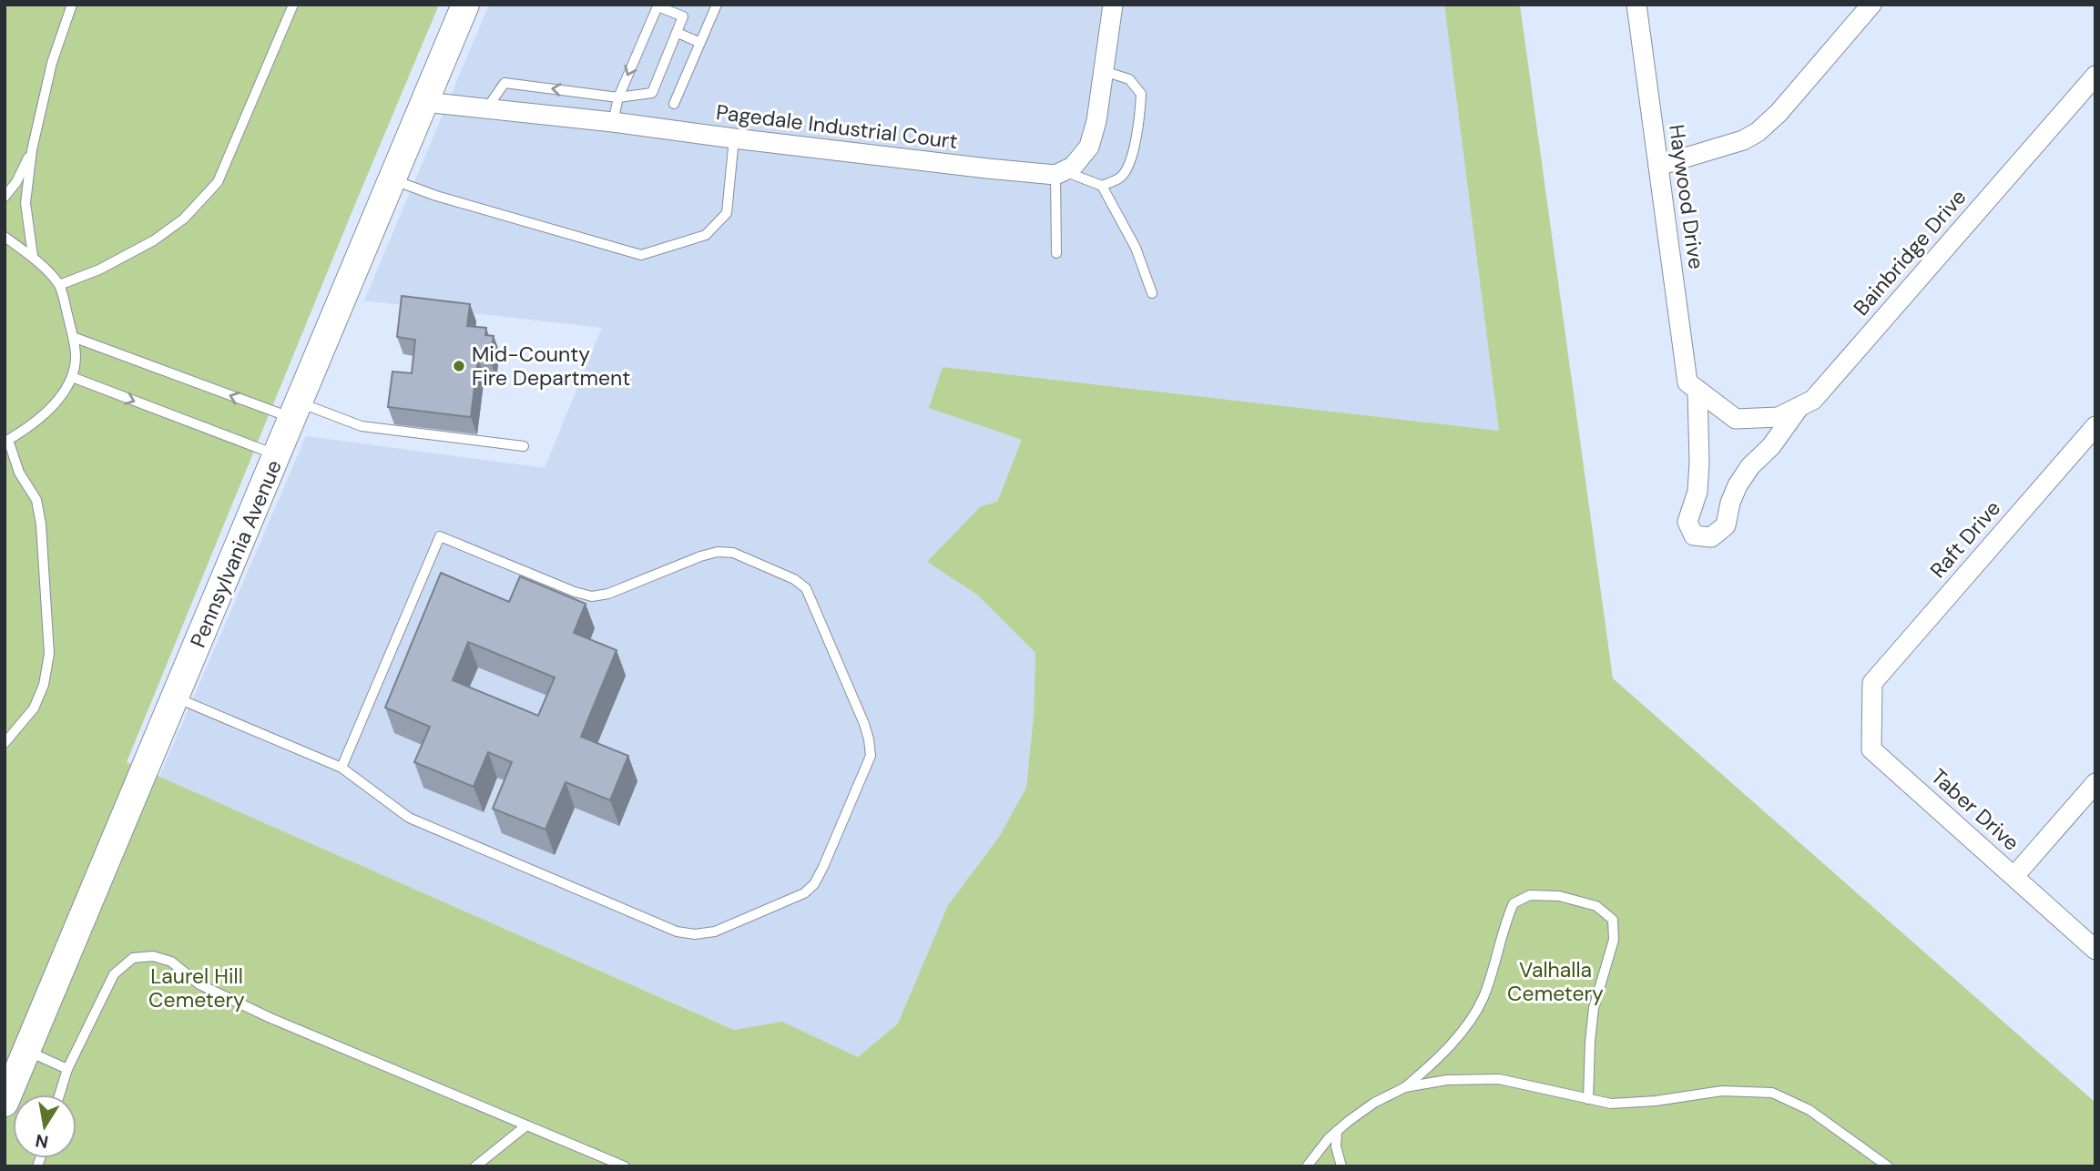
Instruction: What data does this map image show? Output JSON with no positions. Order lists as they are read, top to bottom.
{
  "streets": {
    "street": [
      "Pagedale Industrial Court",
      "Haywood Drive",
      "Bainbridge Drive",
      "Raft Drive",
      "Pennsylvania Avenue",
      "Taber Drive"
    ]
  },
  "crossings": [
    ["Pagedale Industrial Court", "Pennsylvania Avenue"],
    ["Haywood Drive", "Bainbridge Drive"],
    ["Raft Drive", "Taber Drive"]
  ],
  "parks": ["Valhalla Cemetery", "Laurel Hill Cemetery"],
  "places": ["Mid-County Fire Department"],
  "north": "bottom"
}
